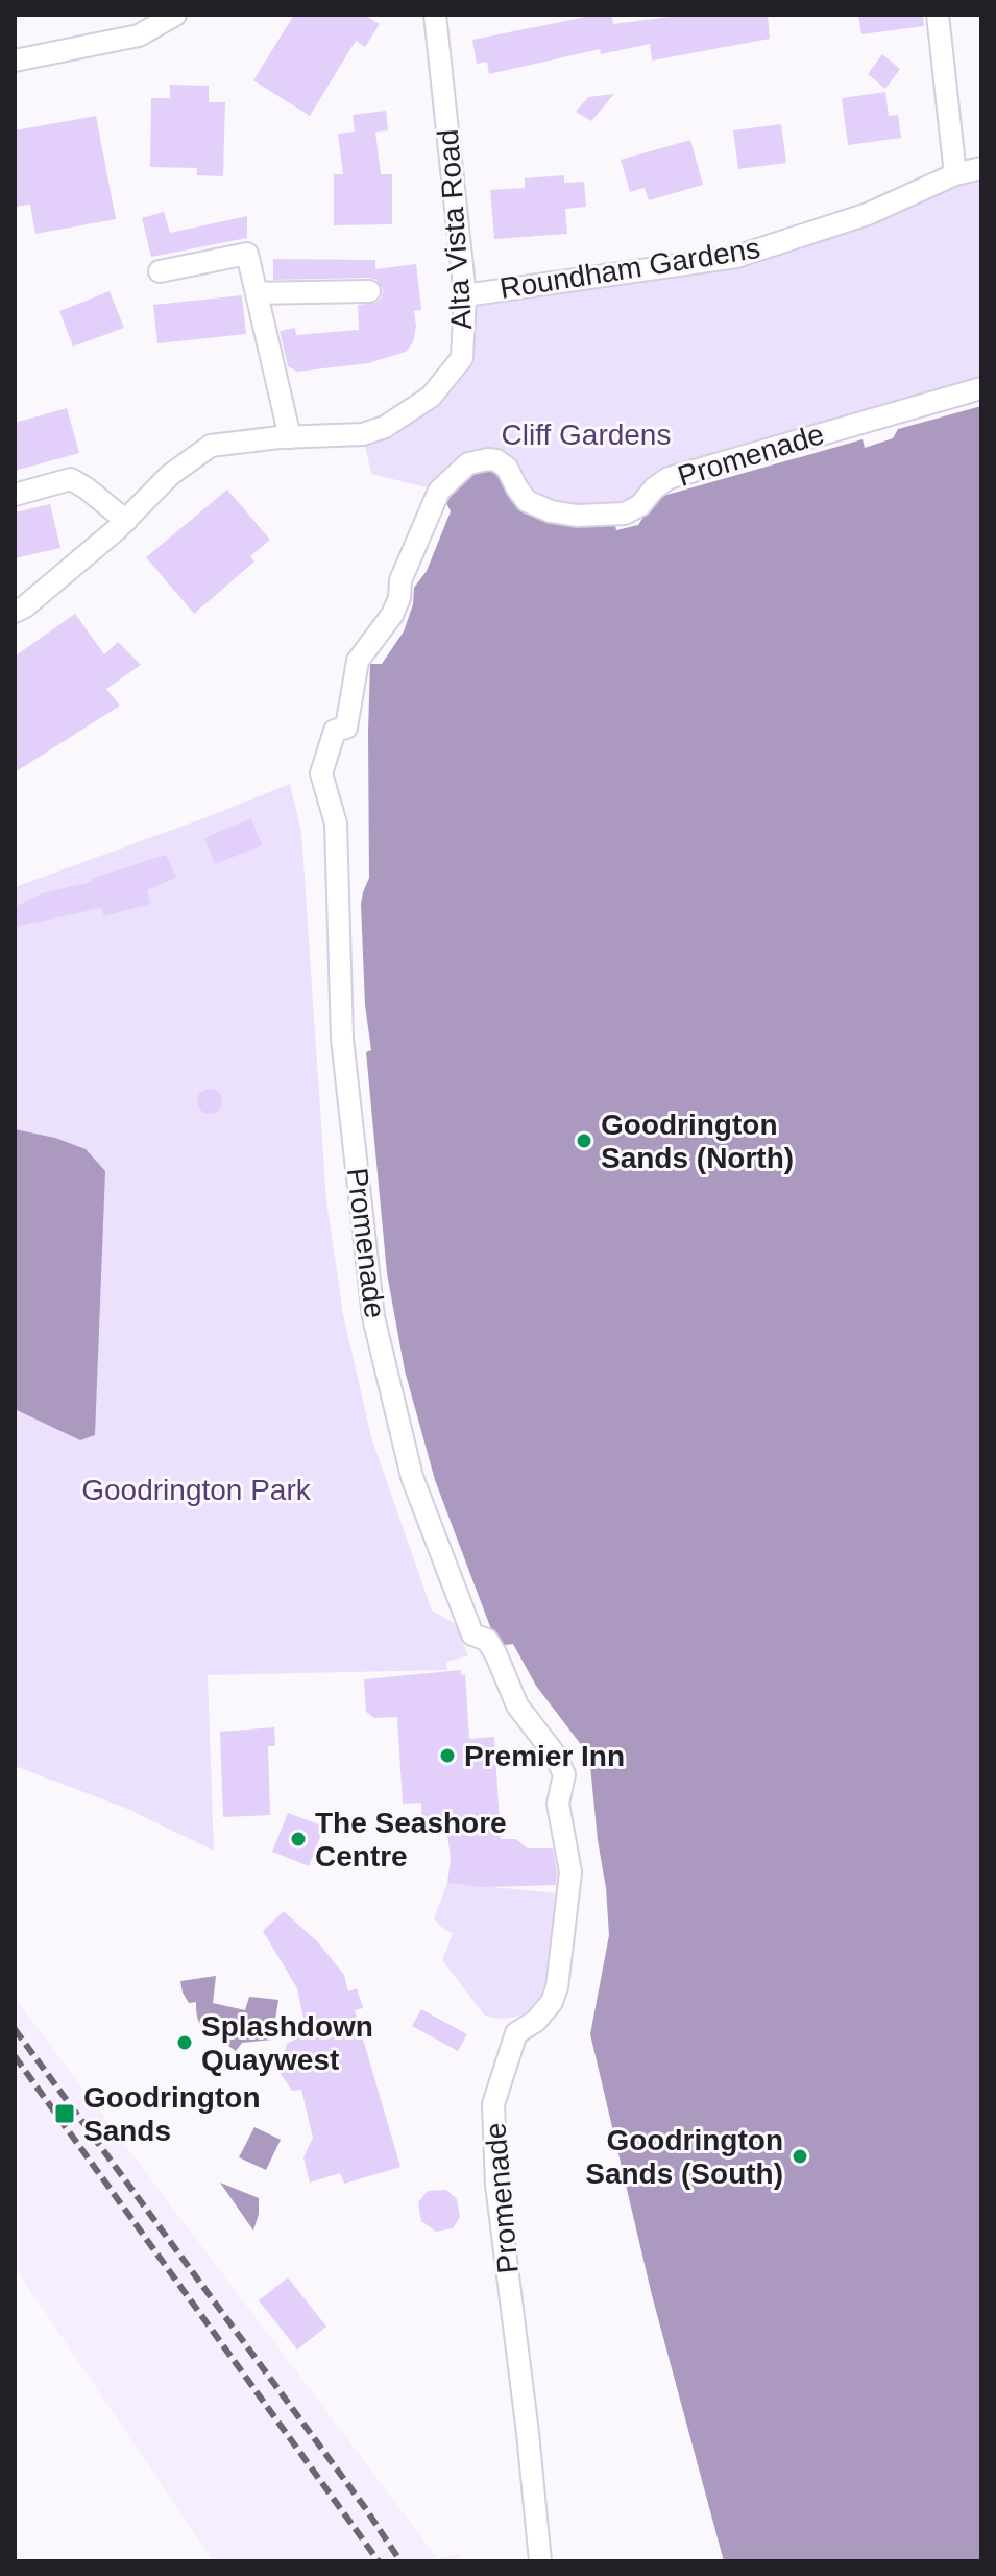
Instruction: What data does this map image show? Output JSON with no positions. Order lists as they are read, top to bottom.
{
  "streets": {
    "street": ["Alta Vista Road", "Roundham Gardens", "Promenade"]
  },
  "crossings": [
    ["Alta Vista Road", "Roundham Gardens"]
  ],
  "parks": ["Cliff Gardens", "Goodrington Park"],
  "places": {
    "other": [
      "Goodrington Sands (North)",
      "Premier Inn",
      "The Seashore Centre",
      "Splashdown Quaywest",
      "Goodrington Sands (South)"
    ],
    "transit": ["Goodrington Sands"]
  }
}
